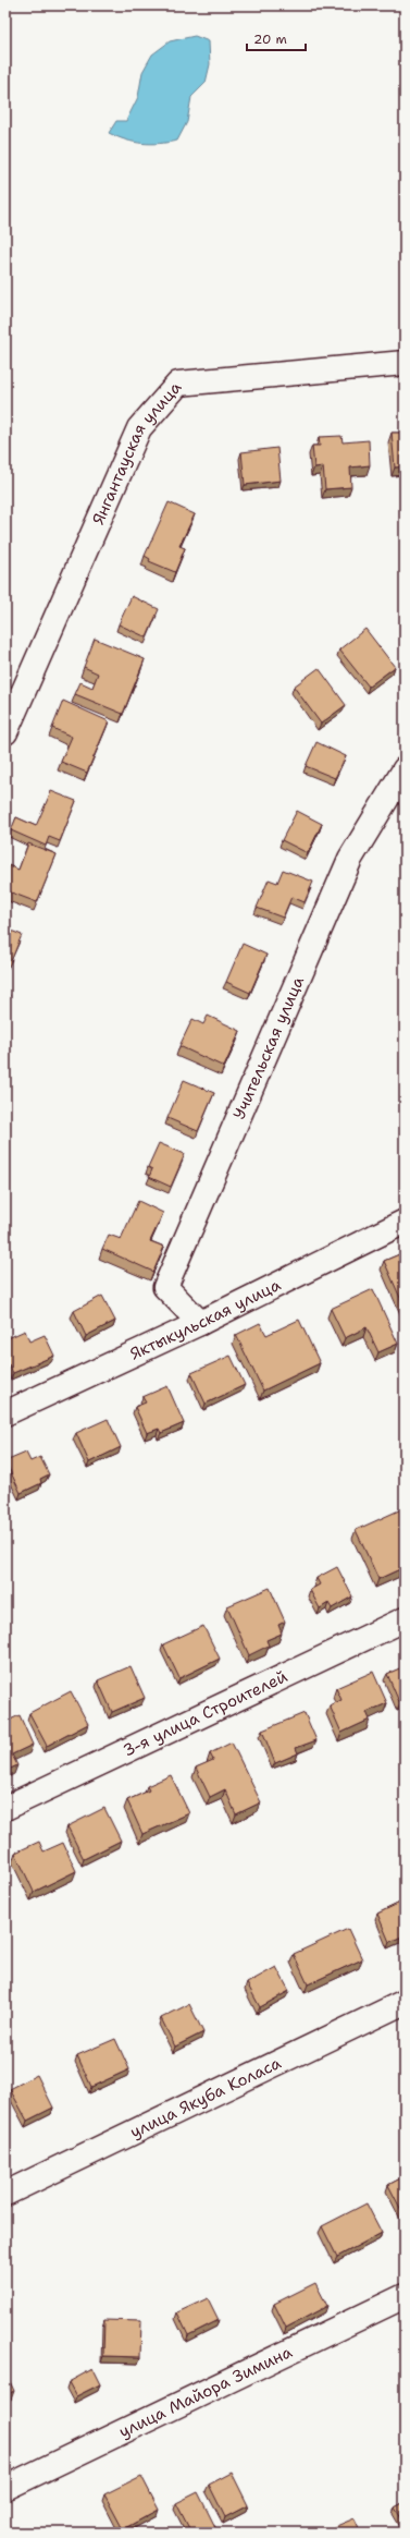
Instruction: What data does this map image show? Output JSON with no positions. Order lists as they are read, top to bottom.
{
  "streets": {
    "street": [
      "Янгантауская улица",
      "Учительская улица",
      "Яктыкульская улица",
      "3-я улица Строителей",
      "улица Якуба Коласа",
      "улица Майора Зимина"
    ]
  },
  "crossings": [
    ["Учительская улица", "Яктыкульская улица"]
  ],
  "scale_bar": "20 m"
}
